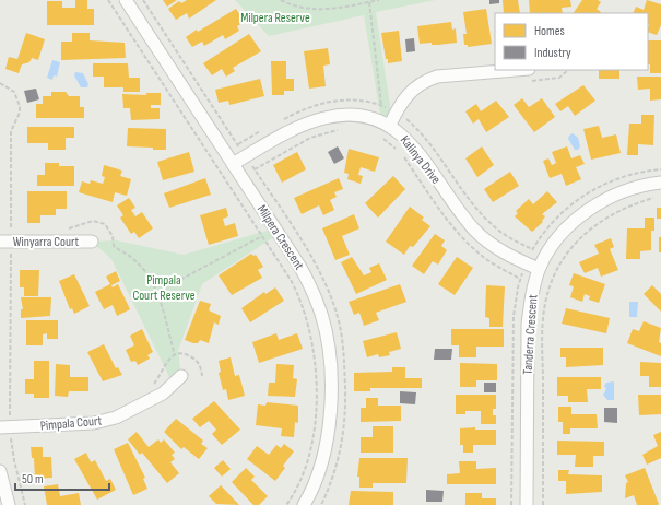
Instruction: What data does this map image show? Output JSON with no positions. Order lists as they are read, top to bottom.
{
  "streets": {
    "street": [
      "Kalinya Drive",
      "Milpera Crescent",
      "Winyarra Court",
      "Tanderra Crescent",
      "Pimpala Court"
    ]
  },
  "crossings": [
    ["Kalinya Drive", "Milpera Crescent"],
    ["Kalinya Drive", "Tanderra Crescent"]
  ],
  "parks": ["Milpera Reserve", "Pimpala Court Reserve"],
  "legend": ["Homes", "Industry"],
  "scale_bar": "50 m"
}
